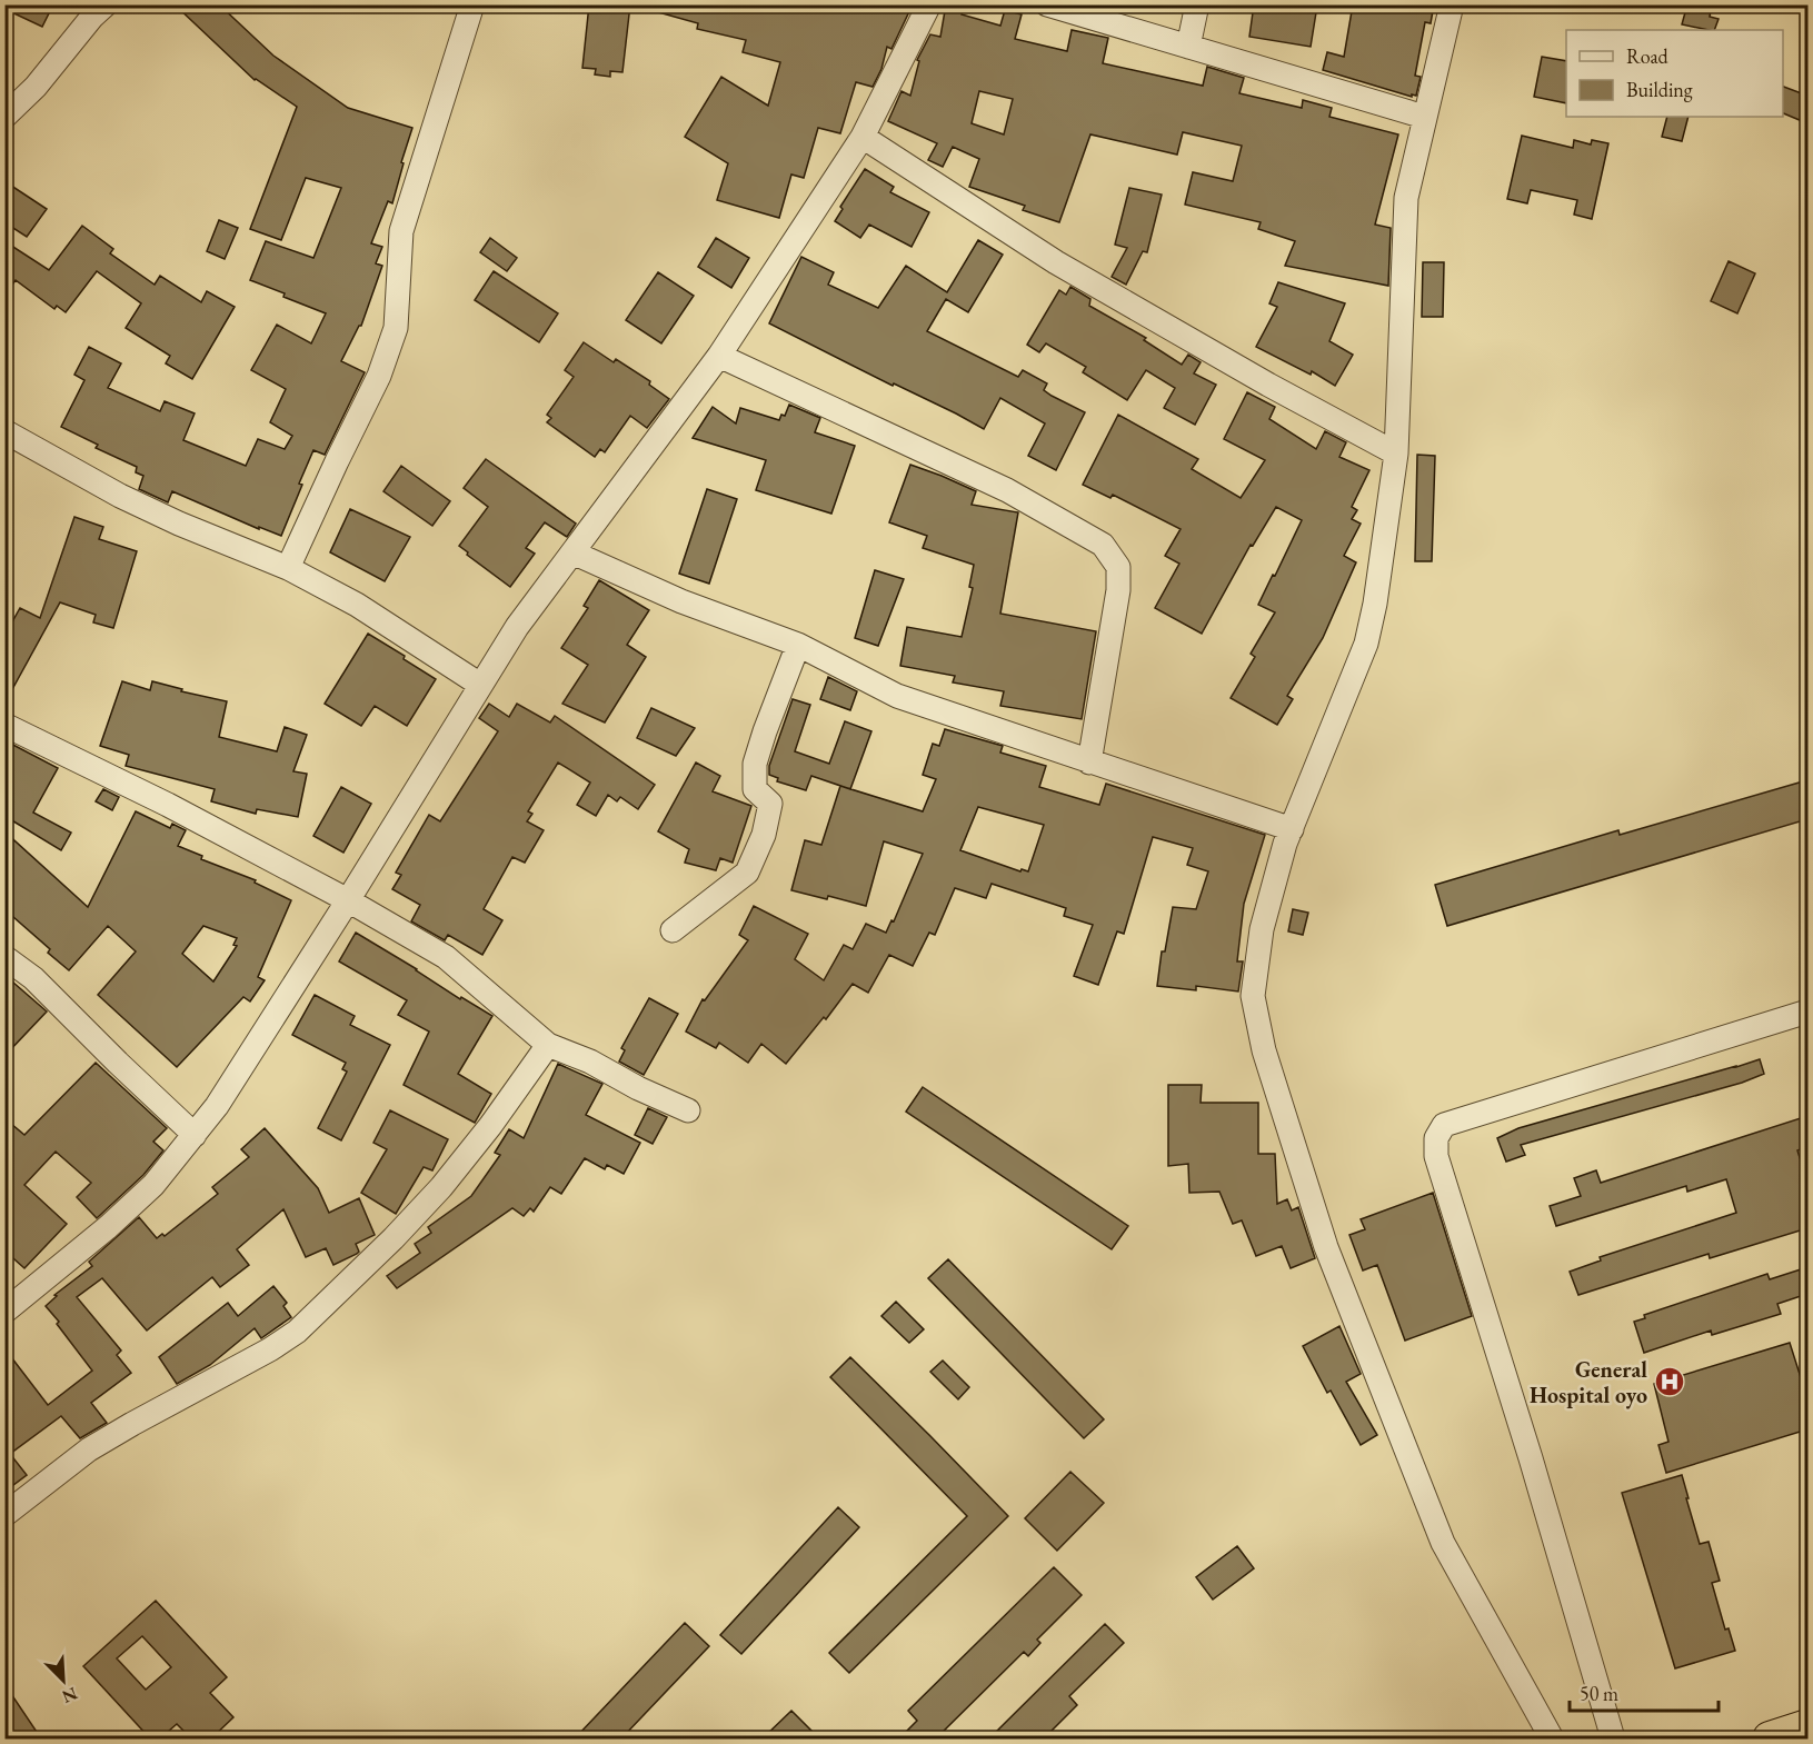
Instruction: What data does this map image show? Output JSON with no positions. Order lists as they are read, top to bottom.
{
  "places": {
    "hospital": ["General Hospital oyo"]
  },
  "legend": ["Road", "Building"],
  "scale_bar": "50 m",
  "north": "bottom right"
}
